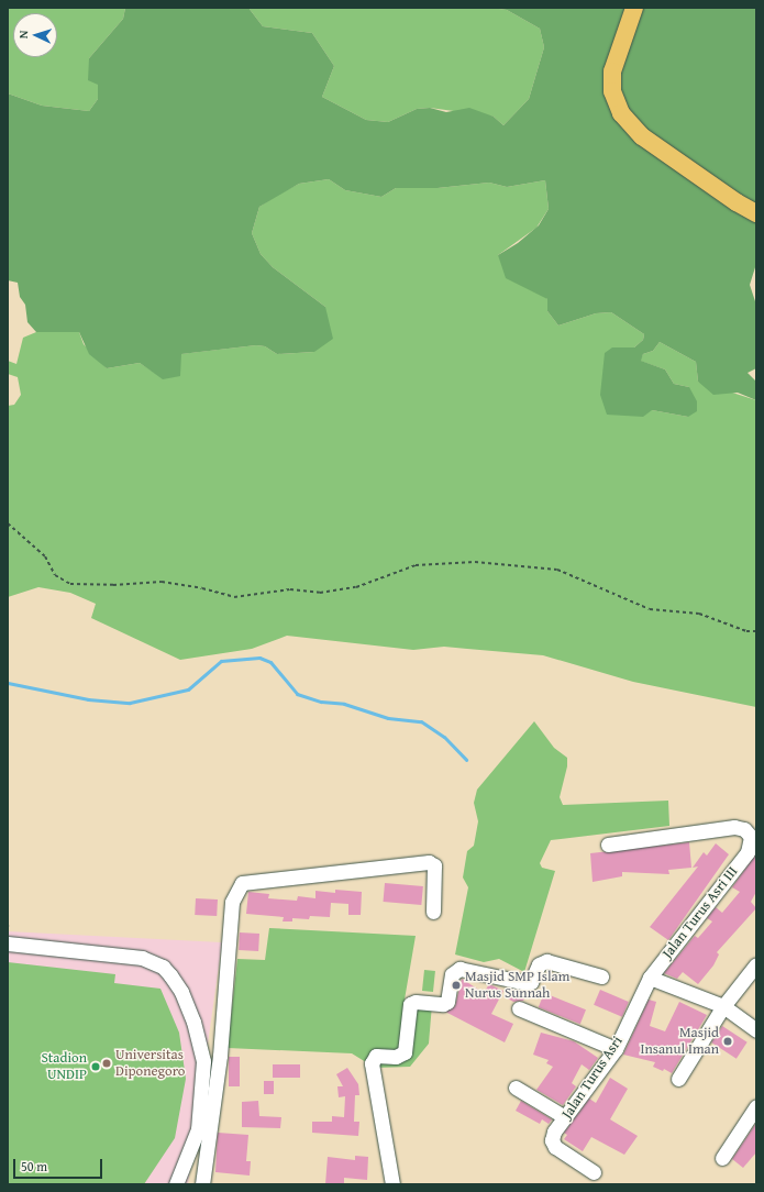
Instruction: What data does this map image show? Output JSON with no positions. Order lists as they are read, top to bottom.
{
  "streets": {
    "street": ["Jalan Turus Asri III", "Jalan Turus Asri"]
  },
  "crossings": [
    ["Jalan Turus Asri III", "Jalan Turus Asri"]
  ],
  "places": [
    "Masjid SMP Islam Nurus Sunnah",
    "Masjid Insanul Iman",
    "Universitas Diponegoro",
    "Stadion UNDIP"
  ],
  "scale_bar": "50 m",
  "north": "left"
}
